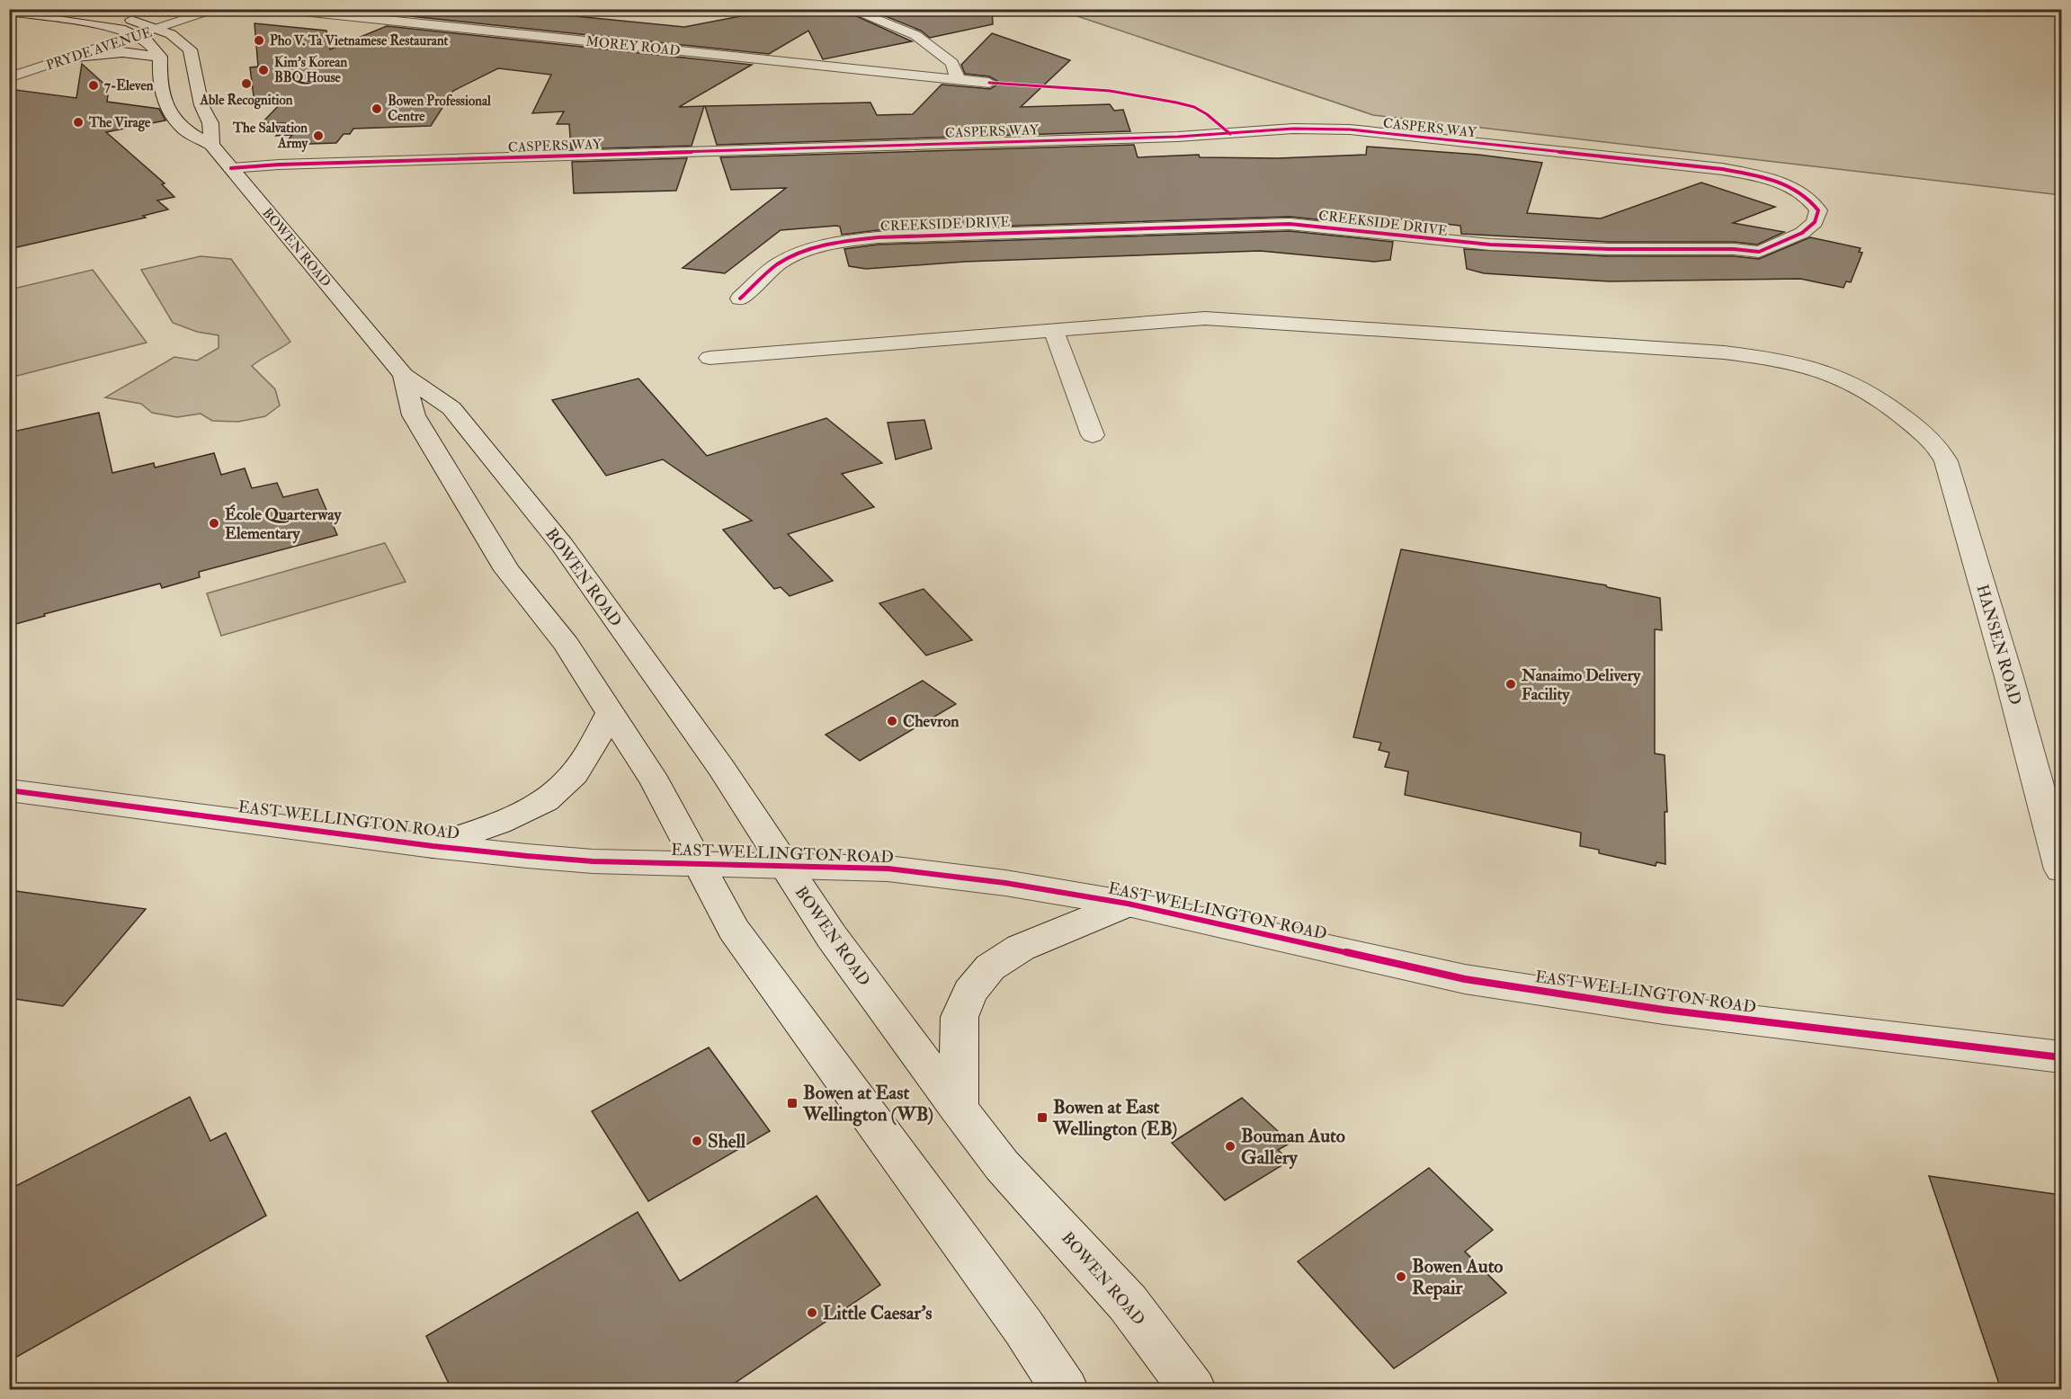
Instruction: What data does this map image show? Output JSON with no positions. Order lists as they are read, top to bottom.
{
  "streets": {
    "street": [
      "MOREY ROAD",
      "PRYDE AVENUE",
      "CASPERS WAY",
      "CREEKSIDE DRIVE",
      "BOWEN ROAD",
      "HANSEN ROAD",
      "EAST WELLINGTON ROAD"
    ]
  },
  "crossings": [
    ["CASPERS WAY", "CREEKSIDE DRIVE"],
    ["CASPERS WAY", "BOWEN ROAD"],
    ["BOWEN ROAD", "EAST WELLINGTON ROAD"]
  ],
  "places": {
    "other": [
      "Pho V. Ta Vietnamese Restaurant",
      "Kim's Korean BBQ House",
      "Able Recognition",
      "7-Eleven",
      "Bowen Professional Centre",
      "The Virage",
      "The Salvation Army",
      "École Quarterway Elementary",
      "Nanaimo Delivery Facility",
      "Chevron",
      "Shell",
      "Bouman Auto Gallery",
      "Bowen Auto Repair",
      "Little Caesar's"
    ],
    "transit": ["Bowen at East Wellington (WB)", "Bowen at East Wellington (EB)"]
  }
}
